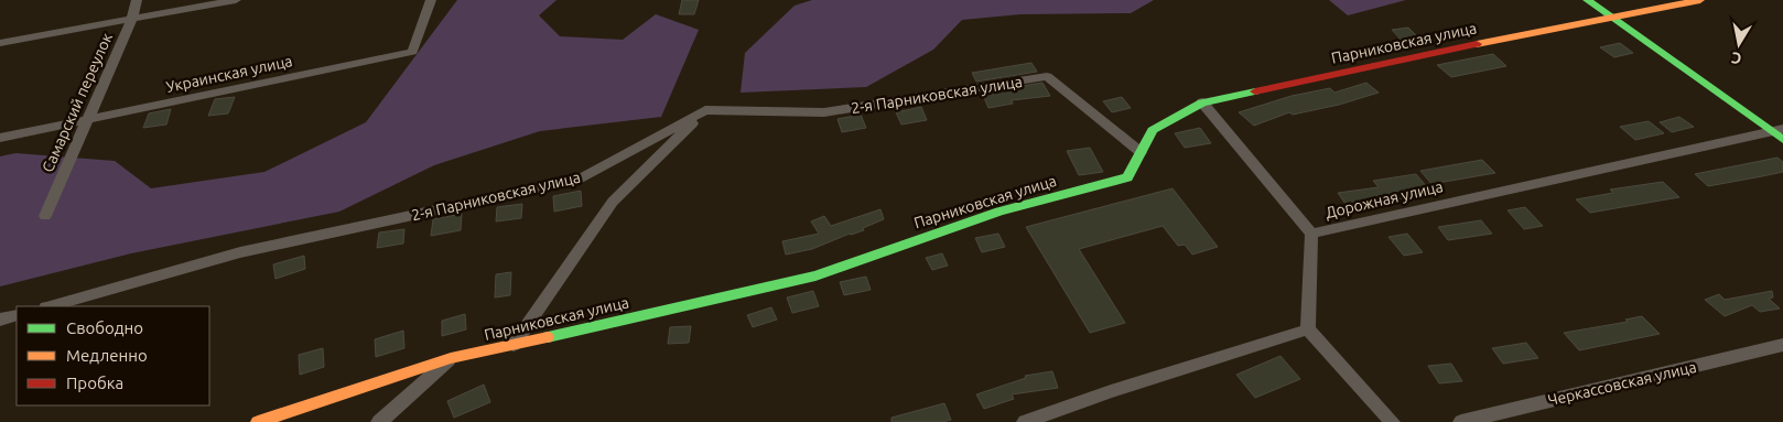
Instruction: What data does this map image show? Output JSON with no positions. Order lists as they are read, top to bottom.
{
  "streets": {
    "street": [
      "Парниковская улица",
      "Украинская улица",
      "2-я Парниковская улица",
      "Самарский переулок",
      "Дорожная улица",
      "Черкассовская улица"
    ]
  },
  "crossings": [
    ["Парниковская улица", "2-я Парниковская улица"],
    ["Украинская улица", "Самарский переулок"]
  ],
  "legend": ["Свободно", "Медленно", "Пробка"],
  "north": "bottom"
}
